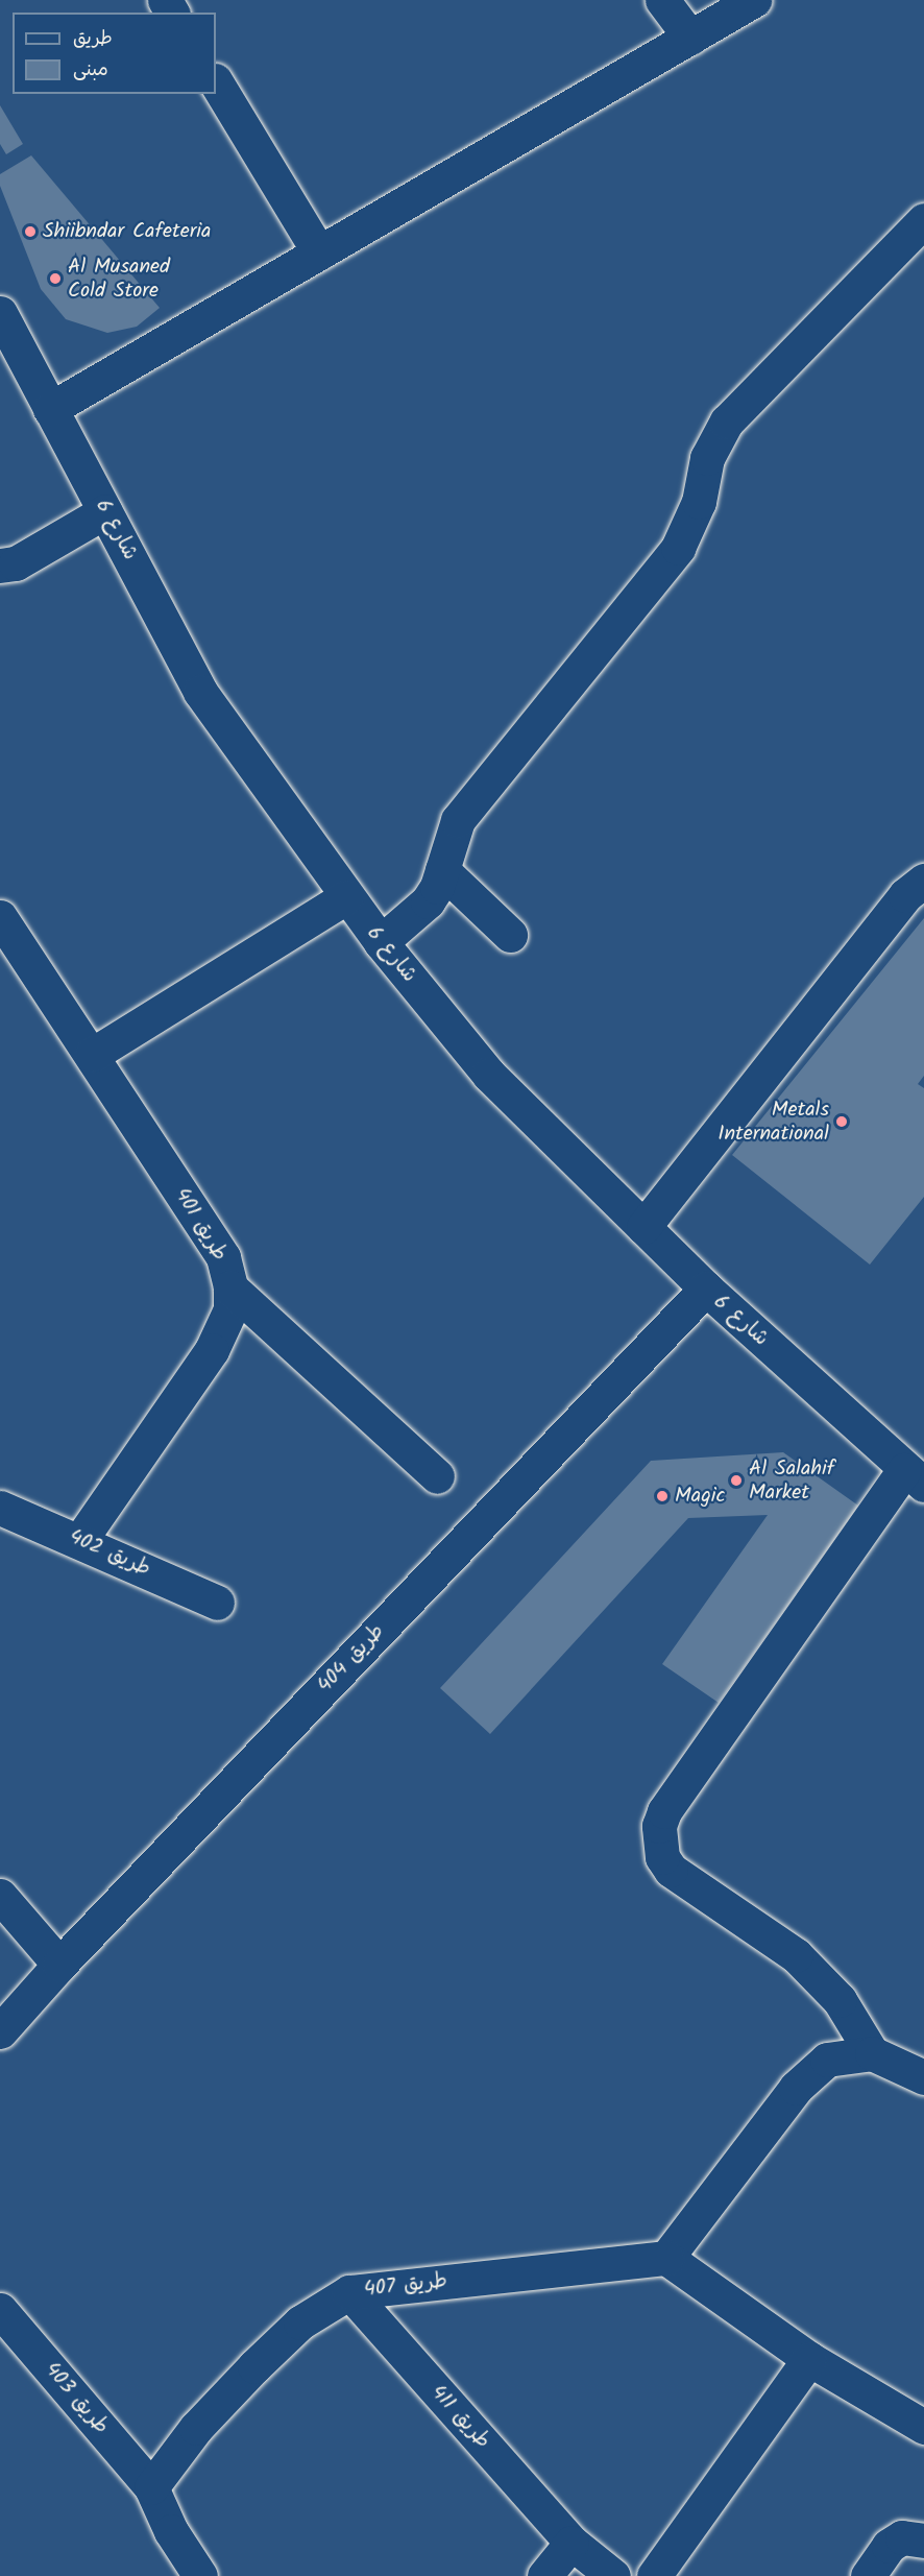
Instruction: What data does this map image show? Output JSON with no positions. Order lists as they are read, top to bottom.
{
  "streets": {
    "street": [
      "شارع 6",
      "طريق 401",
      "طريق 402",
      "طريق 404",
      "طريق 407",
      "طريق 403",
      "طريق 411"
    ]
  },
  "crossings": [
    ["شارع 6", "طريق 404"],
    ["طريق 401", "طريق 402"],
    ["طريق 407", "طريق 403"],
    ["طريق 407", "طريق 411"]
  ],
  "places": [
    "Shiibndar Cafeteria",
    "Al Musaned Cold Store",
    "Metals International",
    "Al Salahif Market",
    "Magic"
  ],
  "legend": ["طريق", "مبنى"]
}
